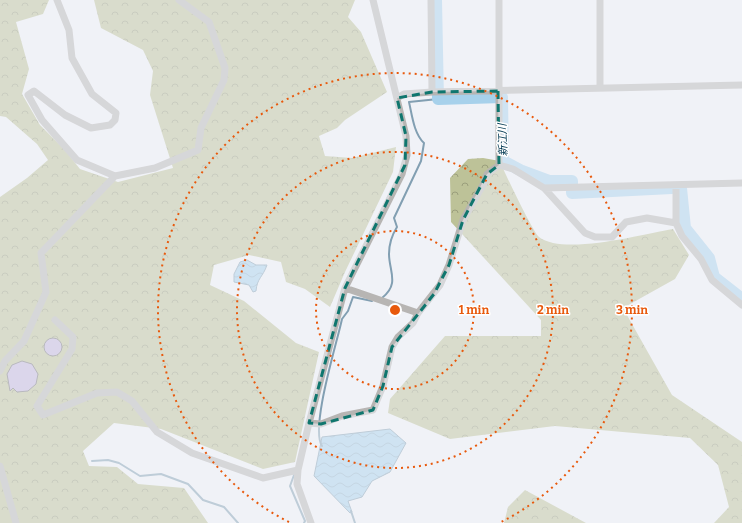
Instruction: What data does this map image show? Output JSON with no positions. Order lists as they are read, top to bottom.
{
  "water": ["新江川"],
  "rings": ["1 min", "2 min", "3 min"]
}
